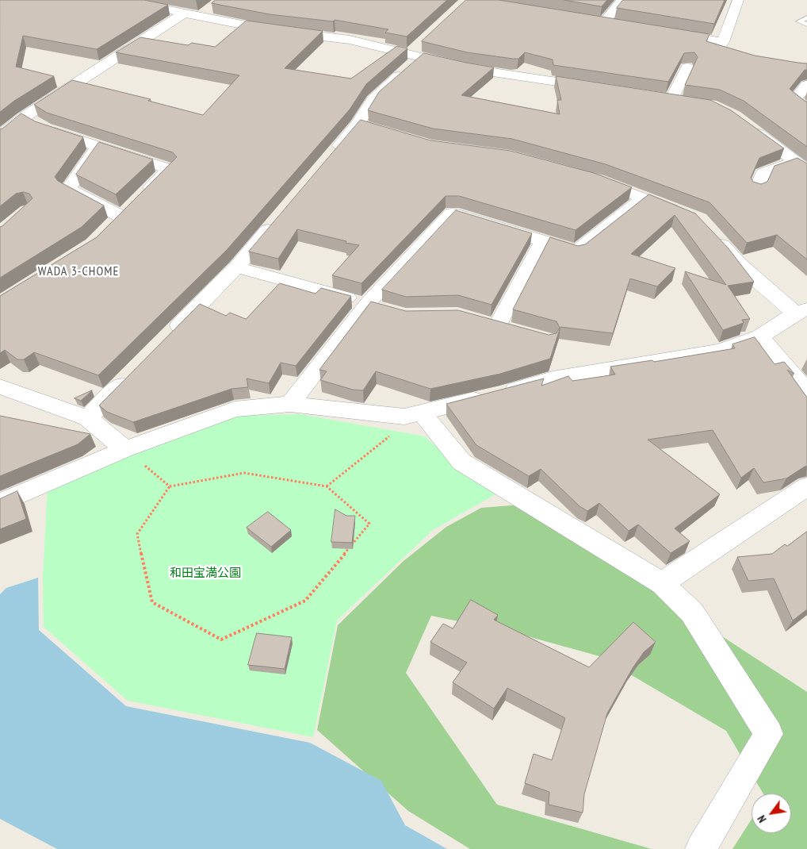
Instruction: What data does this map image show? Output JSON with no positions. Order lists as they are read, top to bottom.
{
  "districts": ["WADA 3-CHOME"],
  "parks": ["和田宝満公園"],
  "north": "bottom left"
}
